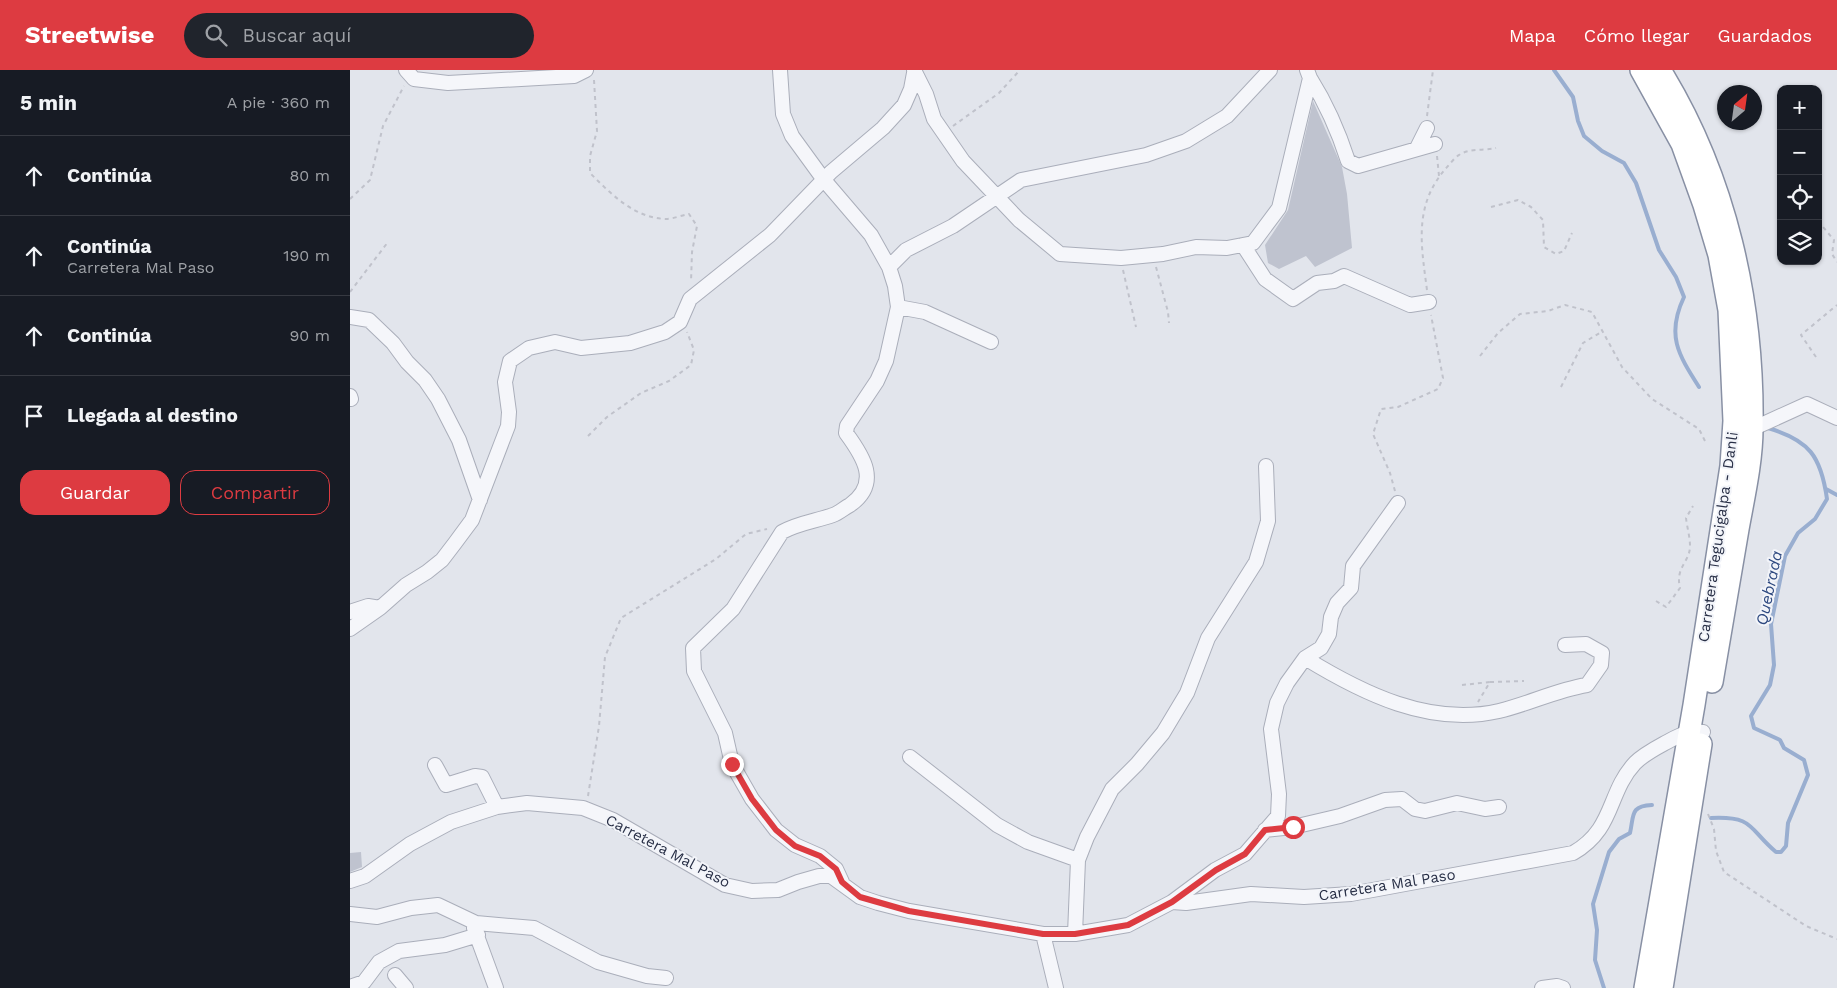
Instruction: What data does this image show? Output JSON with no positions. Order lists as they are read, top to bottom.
{
  "streets": {
    "highway": ["Carretera Tegucigalpa - Danli"],
    "street": ["Carretera Mal Paso"]
  },
  "crossings": [
    ["Carretera Tegucigalpa - Danli", "Carretera Mal Paso"]
  ],
  "water": ["Quebrada"],
  "north": "top right",
  "page": {
    "header": "Streetwise",
    "search": "Buscar aquí",
    "nav": ["Mapa", "Cómo llegar", "Guardados"],
    "heading": ["5 min", "A pie · 360 m"],
    "map_buttons": ["+", "−"],
    "list": [
      ["Continúa", "80 m"],
      ["Continúa", "Carretera Mal Paso", "190 m"],
      ["Continúa", "90 m"],
      "Llegada al destino"
    ],
    "buttons": ["Guardar", "Compartir"]
  }
}
